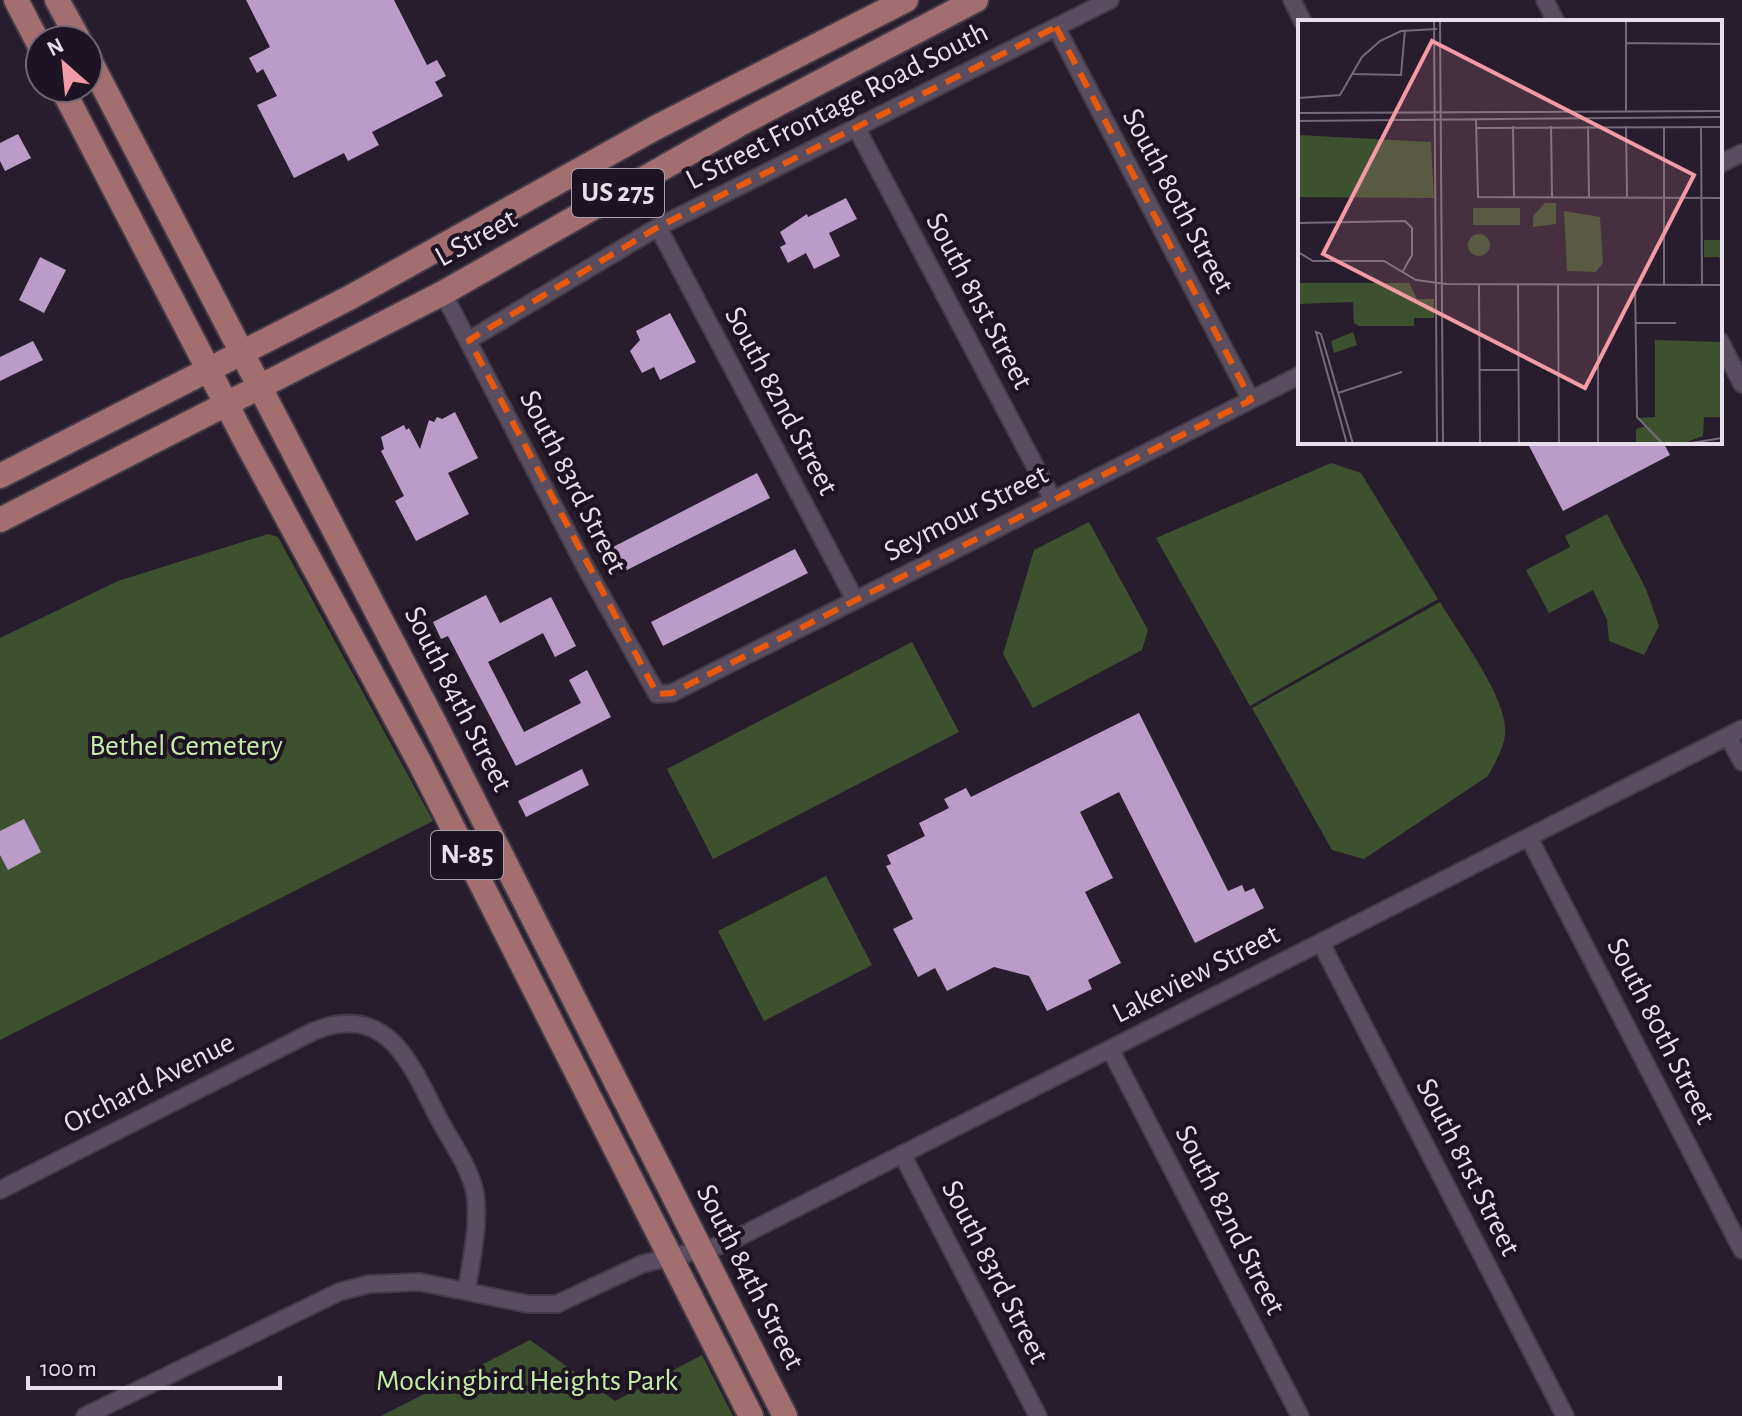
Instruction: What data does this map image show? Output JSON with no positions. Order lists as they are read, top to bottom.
{
  "streets": {
    "main road": [
      "US 275",
      "L Street",
      "South 84th Street",
      "N-85"
    ],
    "street": [
      "L Street Frontage Road South",
      "South 80th Street",
      "South 81st Street",
      "South 82nd Street",
      "South 83rd Street",
      "Seymour Street",
      "Lakeview Street",
      "Orchard Avenue"
    ]
  },
  "crossings": [
    ["L Street Frontage Road South", "South 80th Street"],
    ["L Street Frontage Road South", "South 81st Street"],
    ["L Street Frontage Road South", "South 82nd Street"],
    ["L Street Frontage Road South", "South 83rd Street"],
    ["South 80th Street", "Seymour Street"],
    ["South 80th Street", "Lakeview Street"],
    ["L Street", "South 83rd Street"],
    ["L Street", "South 84th Street"],
    ["South 81st Street", "Seymour Street"],
    ["South 81st Street", "Lakeview Street"],
    ["South 82nd Street", "Seymour Street"],
    ["South 82nd Street", "Lakeview Street"],
    ["South 83rd Street", "Seymour Street"],
    ["South 83rd Street", "Lakeview Street"],
    ["South 84th Street", "Lakeview Street"],
    ["Lakeview Street", "Orchard Avenue"]
  ],
  "parks": ["Bethel Cemetery", "Mockingbird Heights Park"],
  "scale_bar": "100 m",
  "north": "top left"
}
